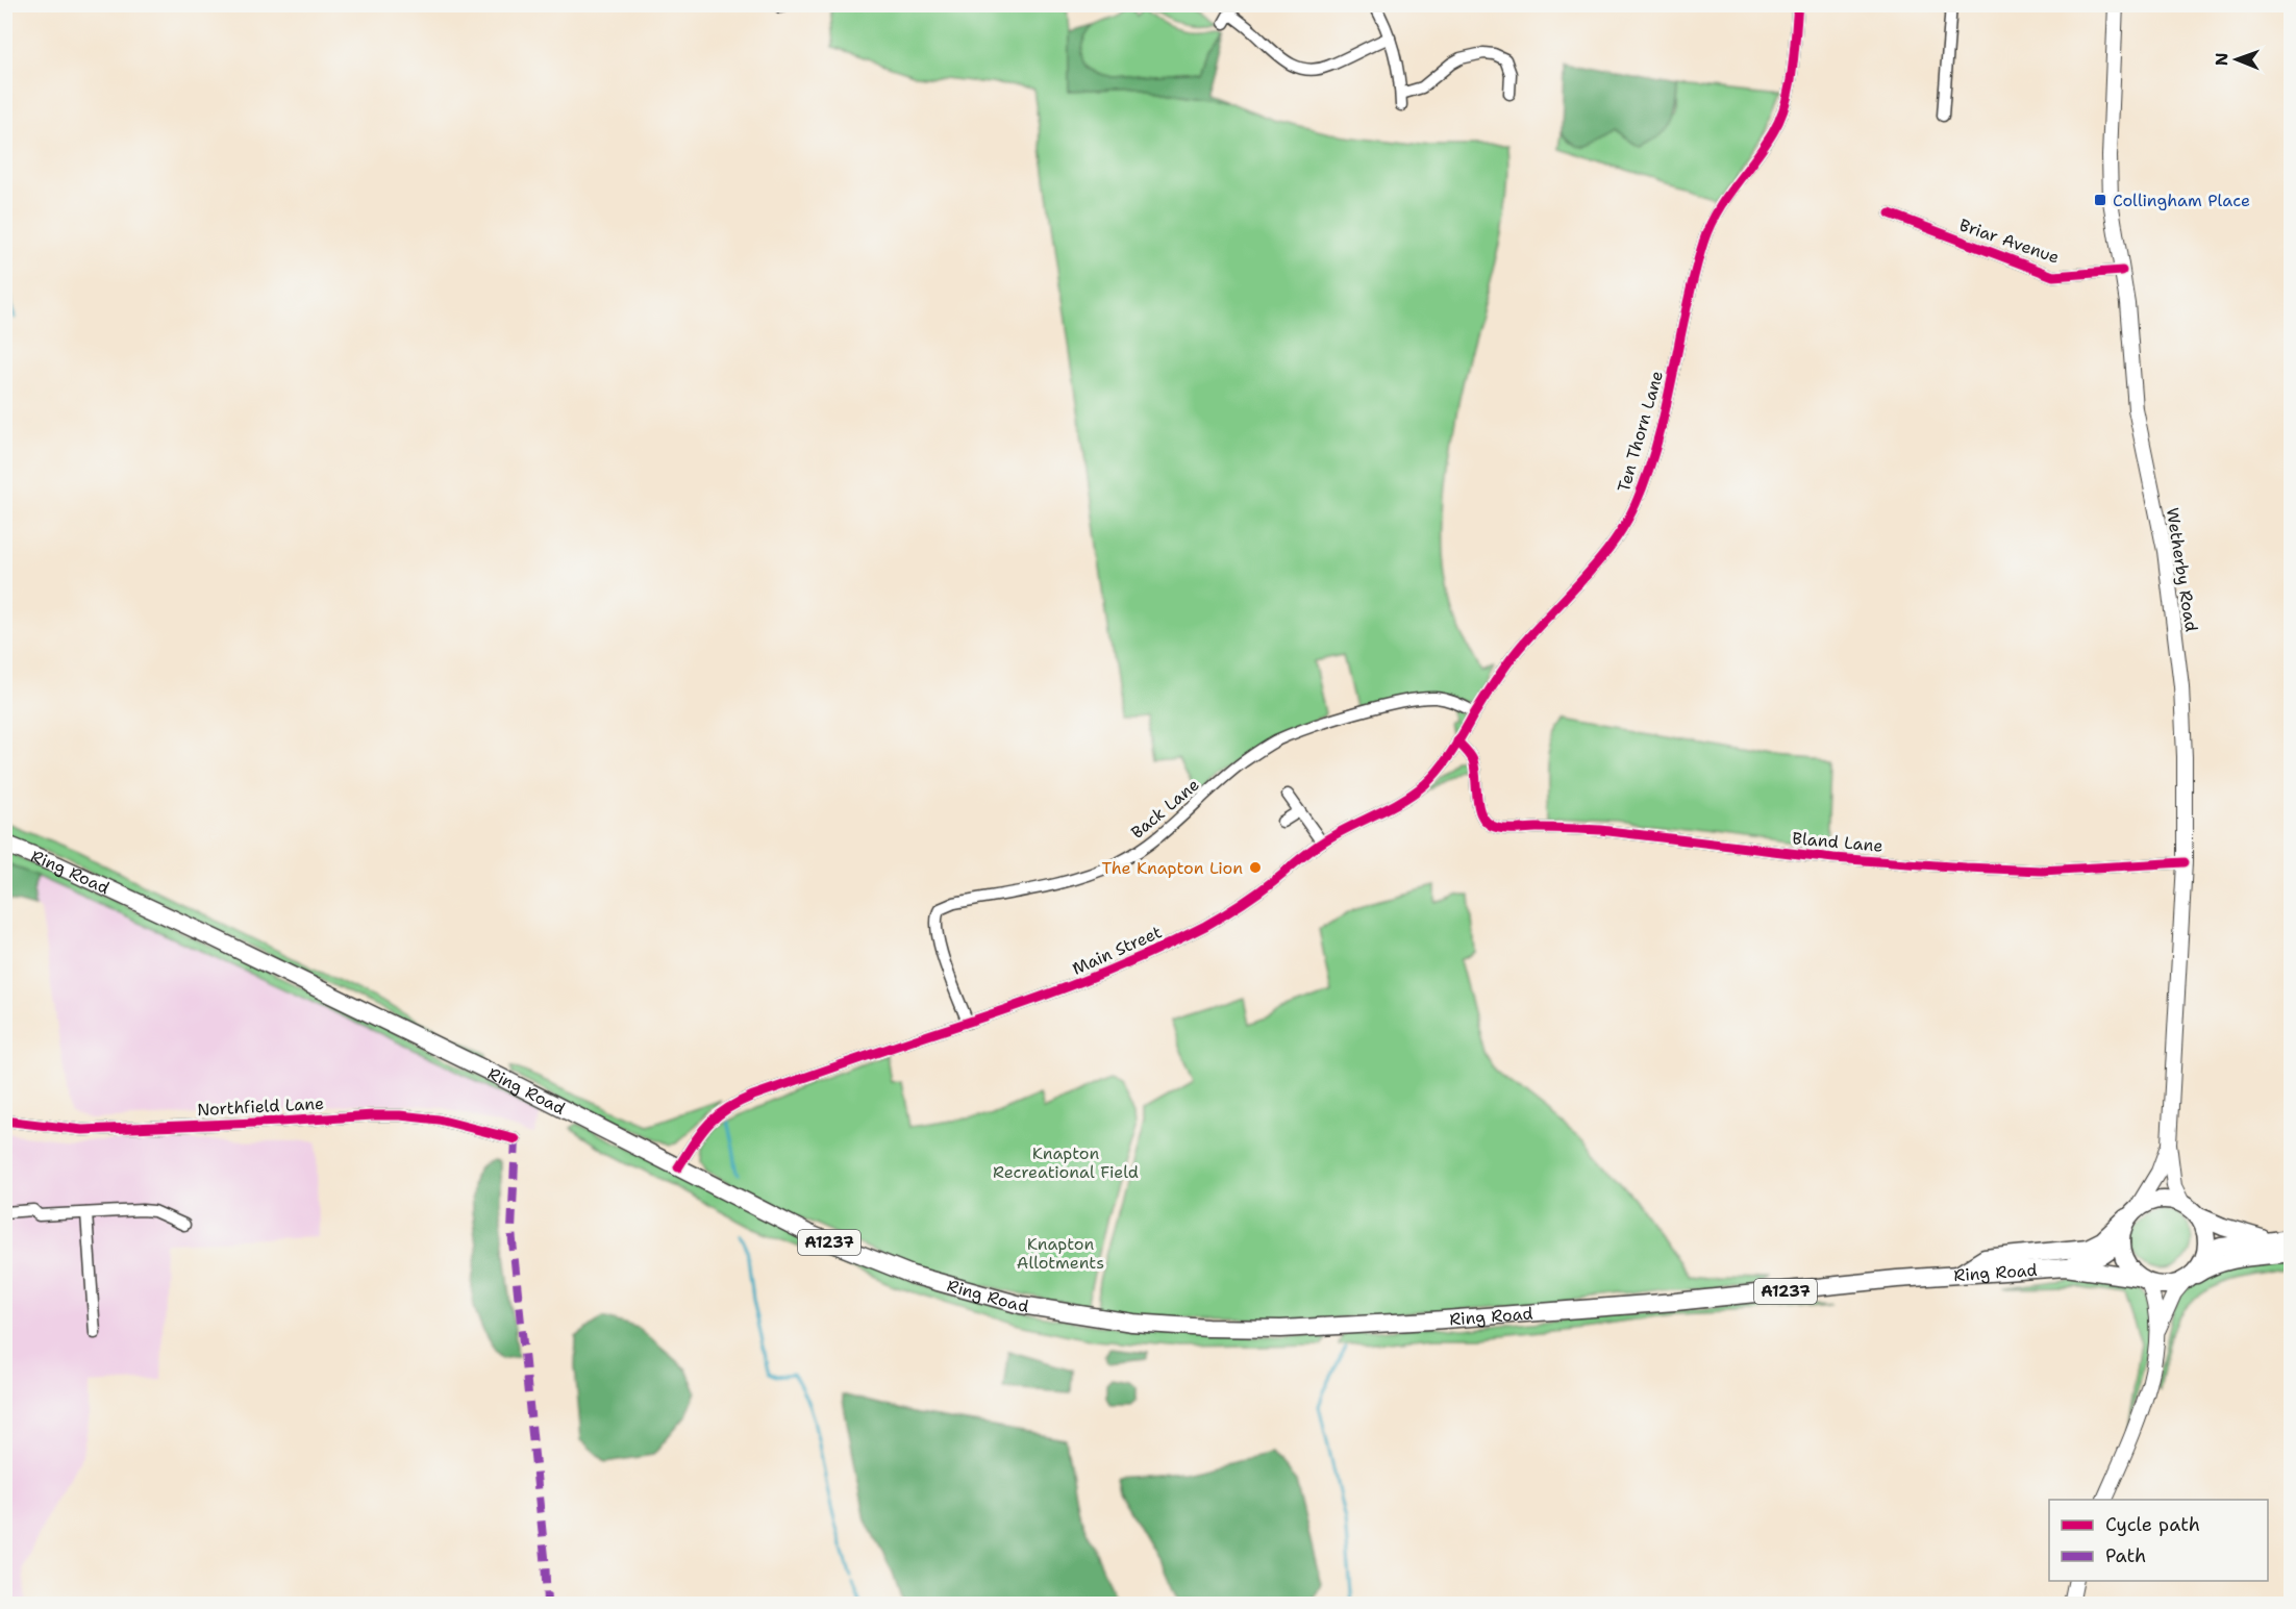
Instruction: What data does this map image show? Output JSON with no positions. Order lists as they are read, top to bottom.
{
  "streets": {
    "highway": ["Ring Road", "A1237"],
    "main road": ["Wetherby Road"],
    "street": [
      "Briar Avenue",
      "Ten Thorn Lane",
      "Back Lane",
      "Bland Lane",
      "Main Street",
      "Northfield Lane"
    ]
  },
  "crossings": [
    ["Briar Avenue", "Wetherby Road"],
    ["Ten Thorn Lane", "Main Street"],
    ["Wetherby Road", "Bland Lane"],
    ["Wetherby Road", "Ring Road"],
    ["Back Lane", "Main Street"],
    ["Bland Lane", "Main Street"],
    ["Ring Road", "Main Street"]
  ],
  "parks": ["Knapton Recreational Field", "Knapton Allotments"],
  "places": {
    "transit": ["Collingham Place"],
    "other": ["The Knapton Lion"]
  },
  "legend": ["Cycle path", "Path"],
  "north": "left"
}
